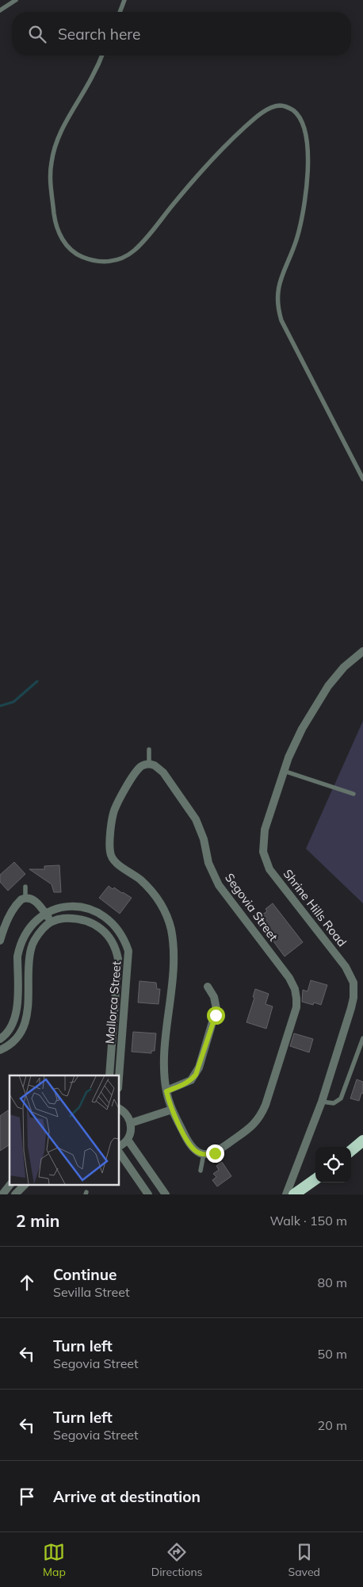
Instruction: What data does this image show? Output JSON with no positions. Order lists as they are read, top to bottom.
{
  "streets": {
    "street": ["Segovia Street", "Shrine Hills Road", "Mallorca Street"]
  },
  "page": {
    "search": "Search here",
    "heading": ["2 min", "Walk · 150 m"],
    "list": [
      ["Continue", "Sevilla Street", "80 m"],
      ["Turn left", "Segovia Street", "50 m"],
      ["Turn left", "Segovia Street", "20 m"],
      "Arrive at destination"
    ],
    "nav": ["Map", "Directions", "Saved"]
  }
}
